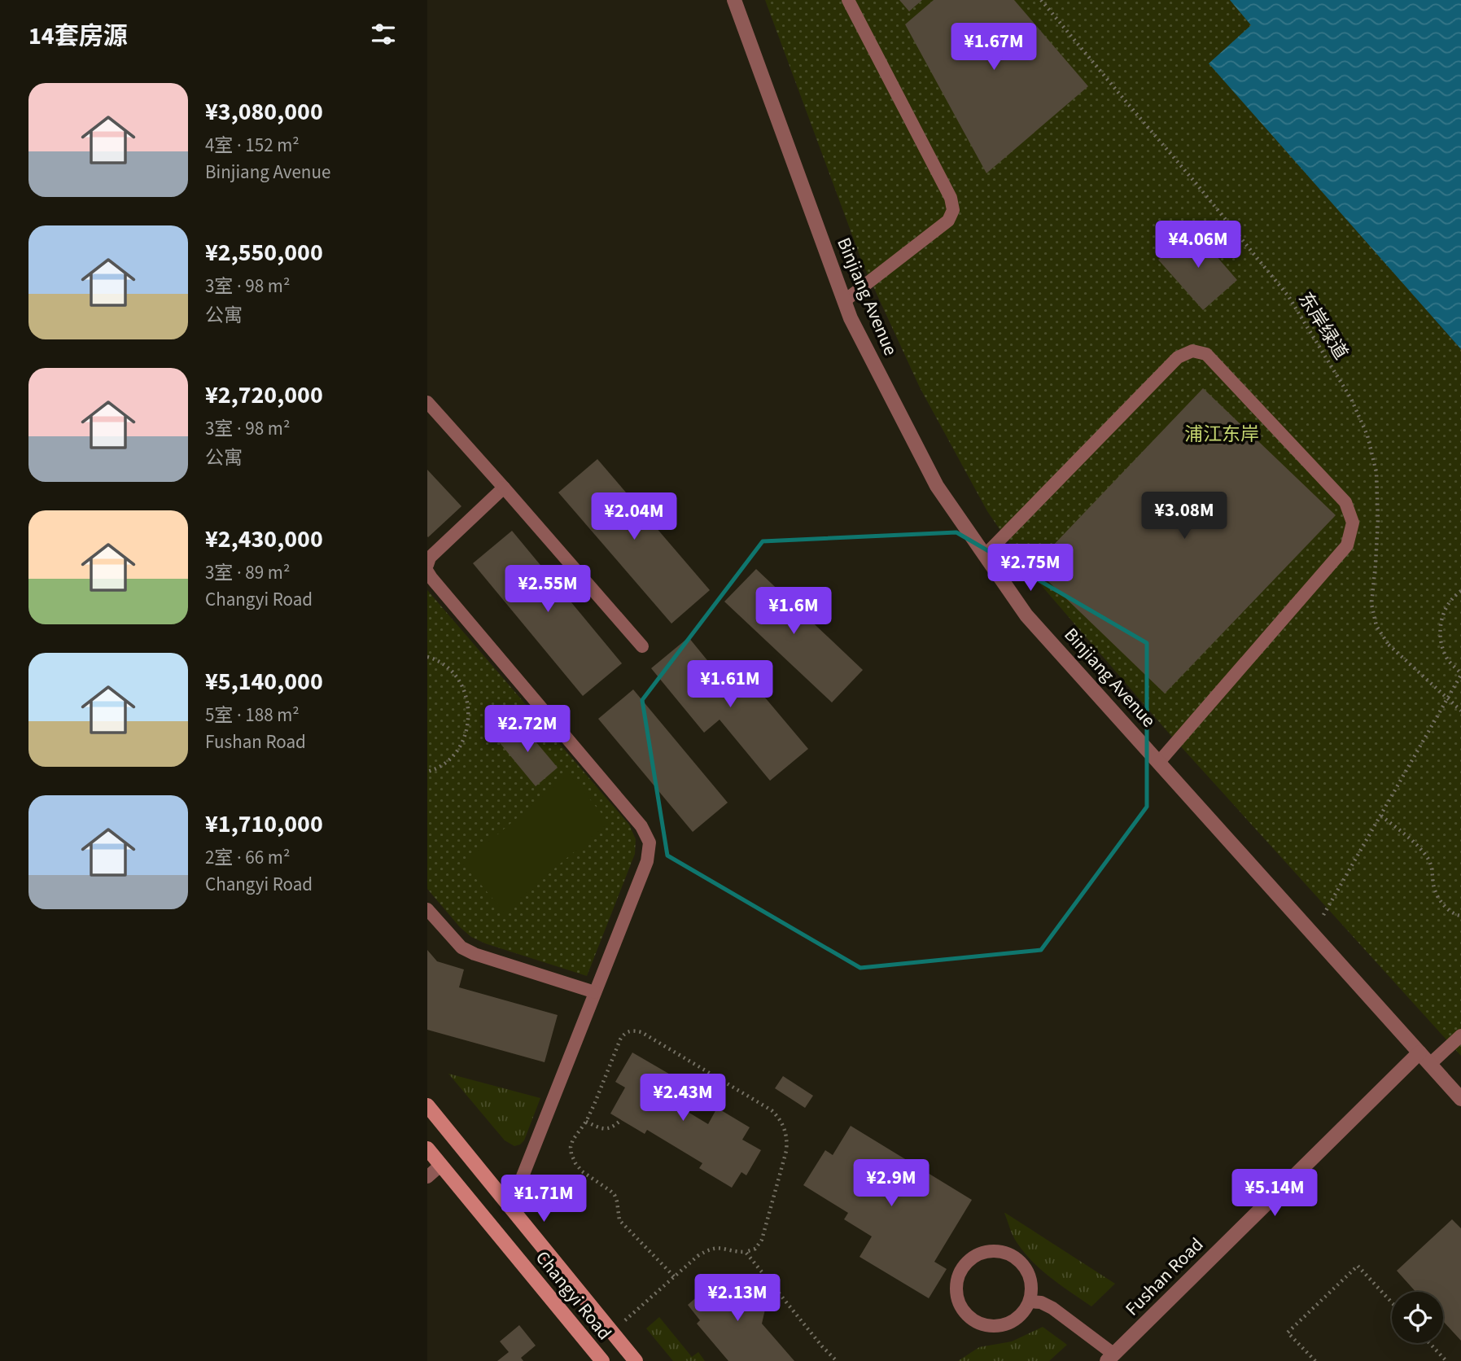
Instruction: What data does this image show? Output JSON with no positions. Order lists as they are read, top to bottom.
{
  "streets": {
    "main road": ["Changyi Road"],
    "street": ["Binjiang Avenue", "Fushan Road"],
    "path": ["东岸绿道"]
  },
  "crossings": [
    ["Binjiang Avenue", "Fushan Road"]
  ],
  "parks": ["浦江东岸"],
  "page": {
    "heading": "14套房源",
    "price": [
      "¥1.67M",
      "¥4.06M",
      "¥3.08M",
      "¥2.04M",
      "¥2.75M",
      "¥2.55M",
      "¥1.6M",
      "¥1.61M",
      "¥2.72M",
      "¥2.43M",
      "¥2.9M",
      "¥5.14M",
      "¥1.71M",
      "¥2.13M"
    ],
    "list": [
      {
        "name": "¥3,080,000",
        "note": "4室 · 152 m² · Binjiang Avenue"
      },
      {
        "name": "¥2,550,000",
        "note": "3室 · 98 m² · 公寓"
      },
      {
        "name": "¥2,720,000",
        "note": "3室 · 98 m² · 公寓"
      },
      {
        "name": "¥2,430,000",
        "note": "3室 · 89 m² · Changyi Road"
      },
      {
        "name": "¥5,140,000",
        "note": "5室 · 188 m² · Fushan Road"
      },
      {
        "name": "¥1,710,000",
        "note": "2室 · 66 m² · Changyi Road"
      }
    ]
  }
}
